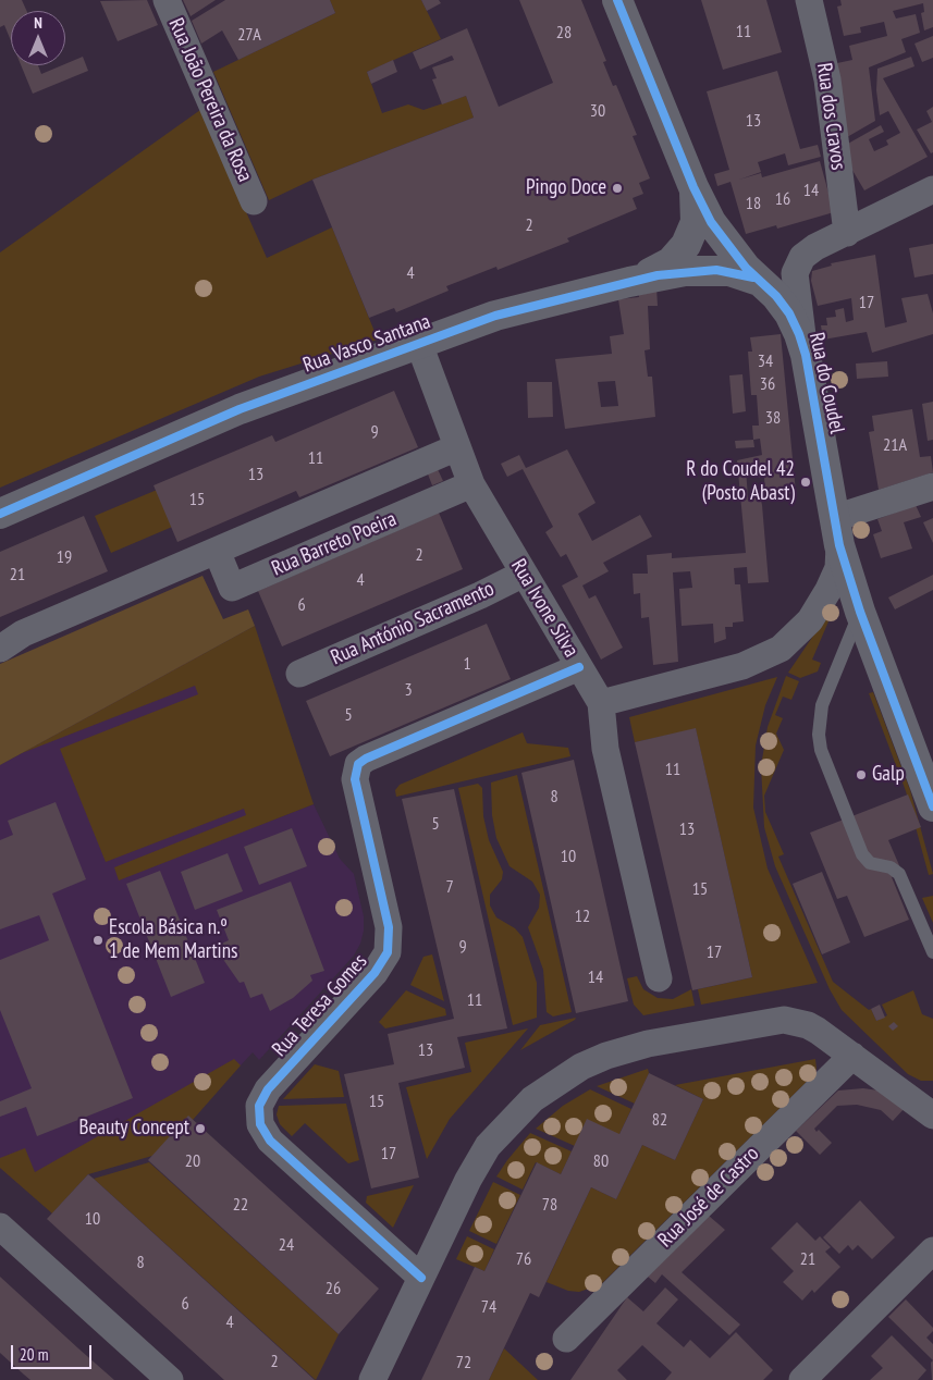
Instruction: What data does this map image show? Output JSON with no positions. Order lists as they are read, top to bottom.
{
  "streets": {
    "street": [
      "Rua João Pereira da Rosa",
      "Rua dos Cravos",
      "Rua Vasco Santana",
      "Rua do Coudel",
      "Rua Barreto Poeira",
      "Rua Ivone Silva",
      "Rua António Sacramento",
      "Rua Teresa Gomes",
      "Rua José de Castro"
    ]
  },
  "crossings": [
    ["Rua Vasco Santana", "Rua do Coudel"],
    ["Rua Vasco Santana", "Rua Ivone Silva"],
    ["Rua Barreto Poeira", "Rua Ivone Silva"],
    ["Rua Ivone Silva", "Rua António Sacramento"],
    ["Rua Ivone Silva", "Rua Teresa Gomes"]
  ],
  "places": [
    "Pingo Doce",
    "R do Coudel 42 (Posto Abast)",
    "Galp",
    "Escola Básica n.º 1 de Mem Martins",
    "Beauty Concept"
  ],
  "house_numbers": [
    "11",
    "28",
    "27A",
    "30",
    "13",
    "14",
    "16",
    "18",
    "2",
    "4",
    "17",
    "34",
    "36",
    "38",
    "9",
    "21A",
    "11",
    "13",
    "15",
    "2",
    "19",
    "21",
    "4",
    "6",
    "1",
    "3",
    "5",
    "11",
    "8",
    "5",
    "13",
    "10",
    "7",
    "15",
    "12",
    "9",
    "17",
    "14",
    "11",
    "13",
    "15",
    "82",
    "17",
    "20",
    "80",
    "22",
    "78",
    "10",
    "24",
    "76",
    "21",
    "8",
    "26",
    "6",
    "74",
    "4",
    "2",
    "72"
  ],
  "scale_bar": "20 m",
  "north": "top"
}
